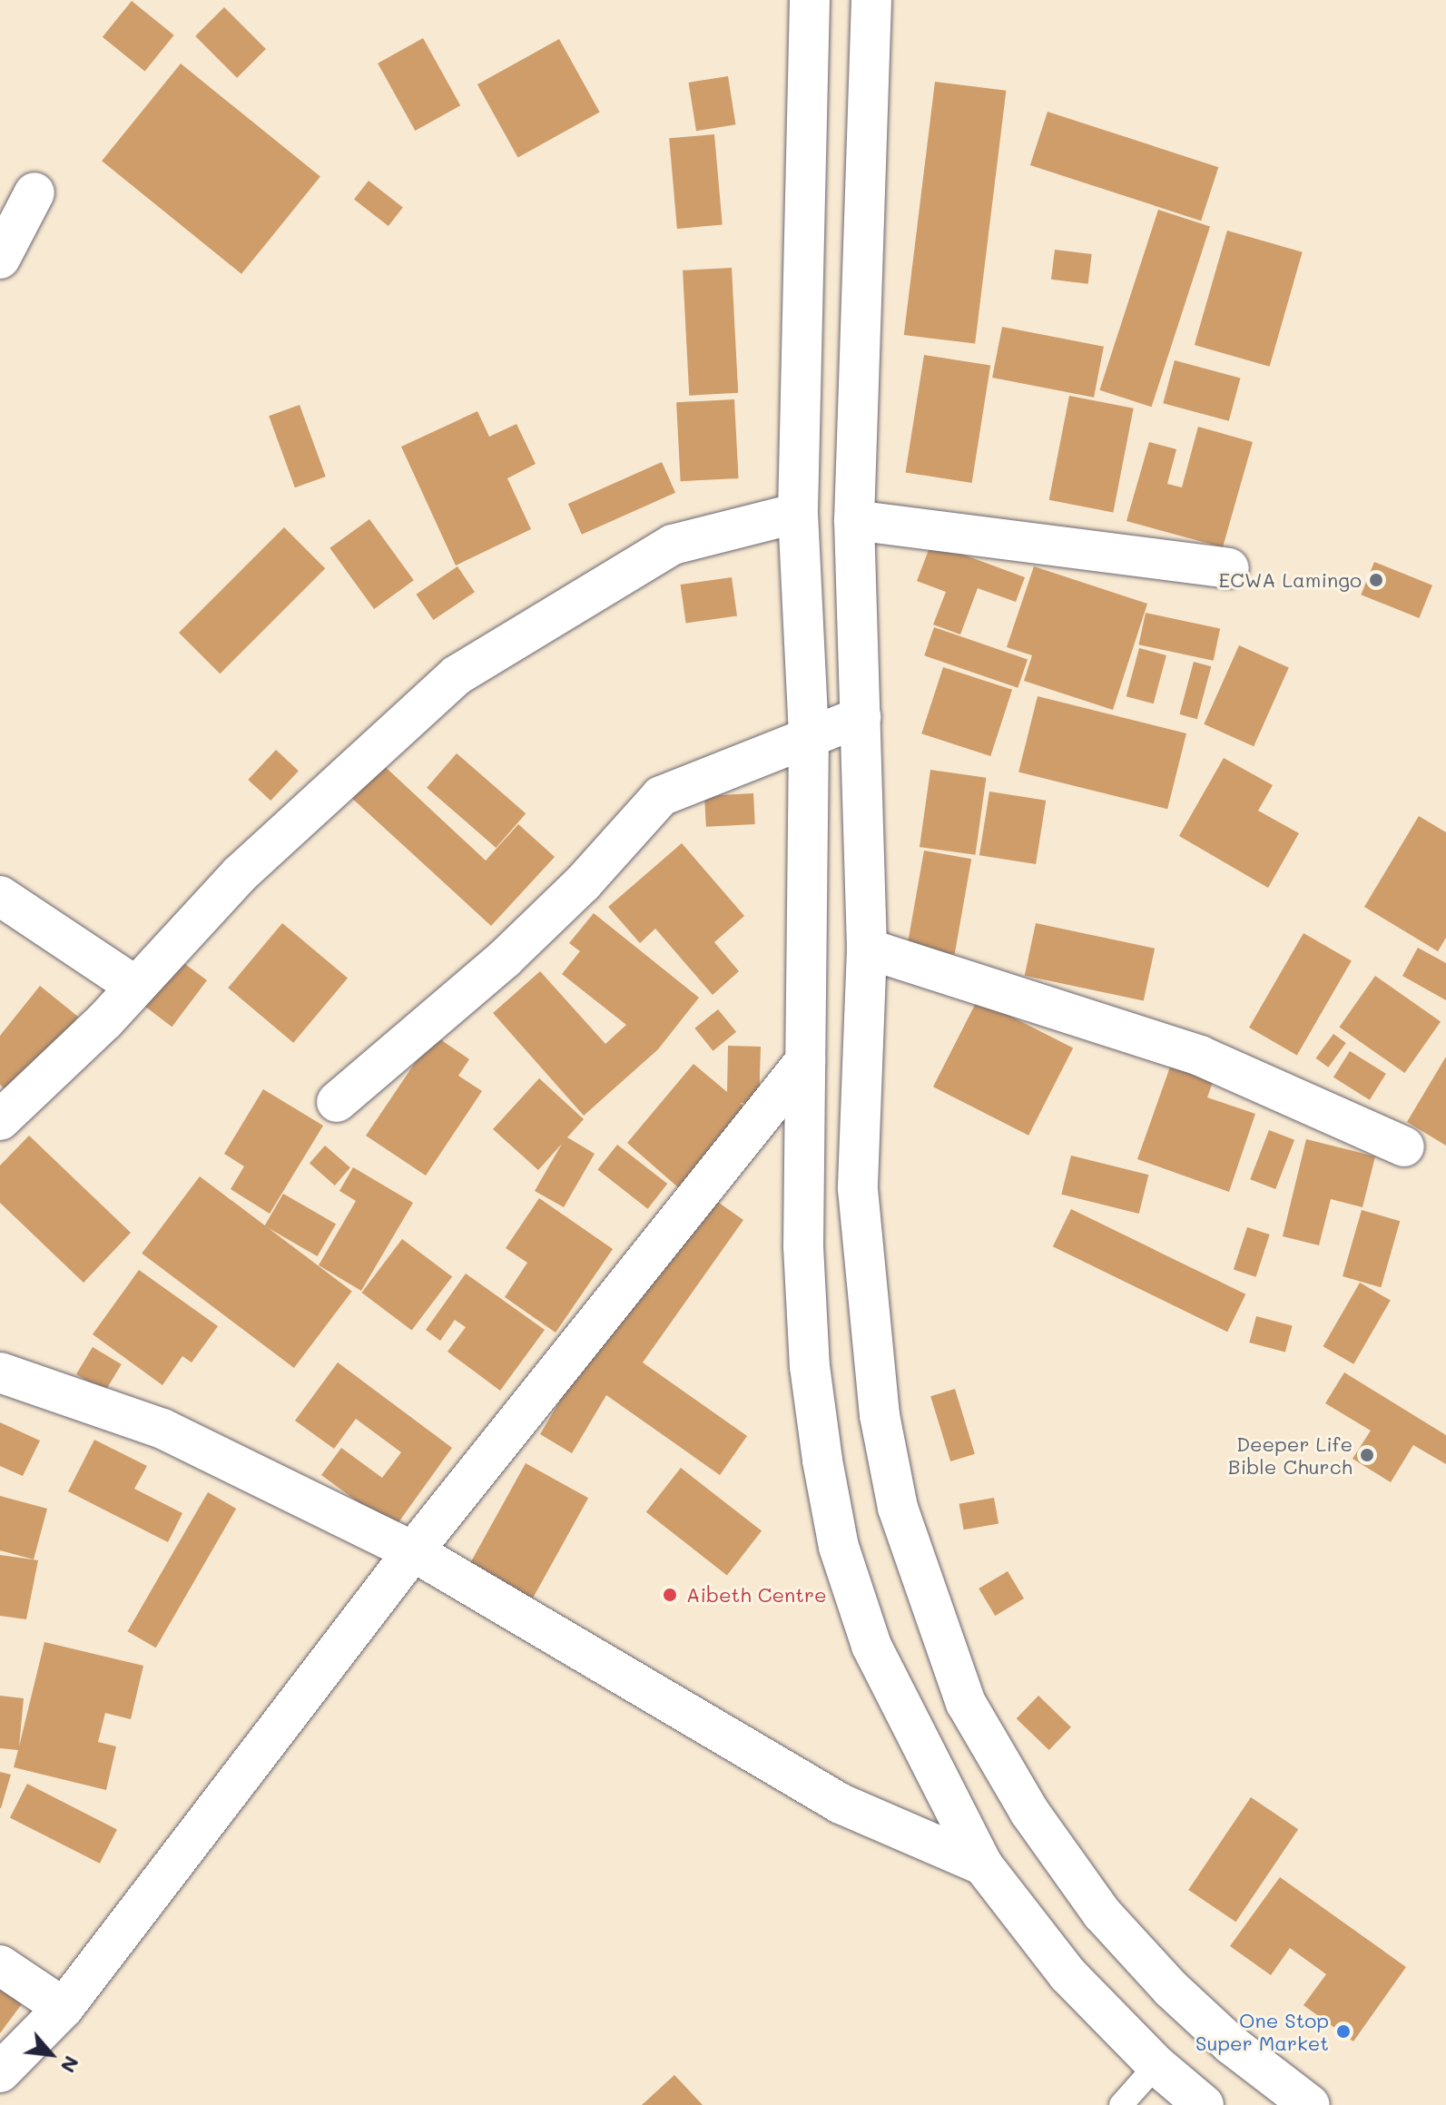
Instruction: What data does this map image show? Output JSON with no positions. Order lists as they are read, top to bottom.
{
  "places": [
    "ECWA Lamingo",
    "Deeper Life Bible Church",
    "Aibeth Centre",
    "One Stop Super Market"
  ],
  "north": "bottom right"
}
